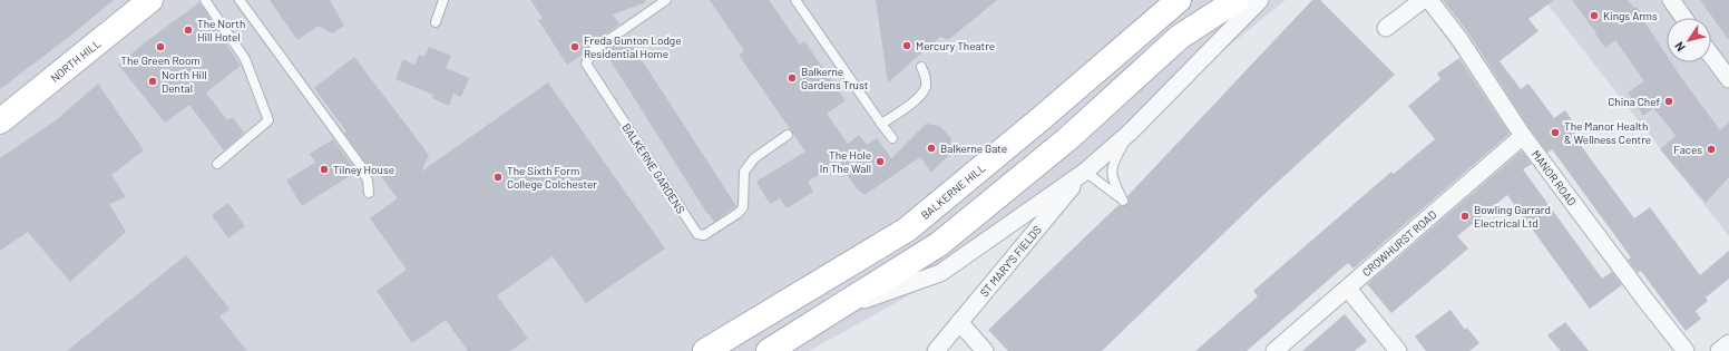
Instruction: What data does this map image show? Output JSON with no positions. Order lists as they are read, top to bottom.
{
  "streets": {
    "main road": ["NORTH HILL", "BALKERNE HILL"],
    "street": ["MANOR ROAD", "CROWHURST ROAD", "ST MARY'S FIELDS"],
    "lane": ["BALKERNE GARDENS"]
  },
  "crossings": [
    ["MANOR ROAD", "CROWHURST ROAD"]
  ],
  "places": [
    "Kings Arms",
    "The North Hill Hotel",
    "Mercury Theatre",
    "The Green Room",
    "Freda Gunton Lodge Residential Home",
    "Balkerne Gardens Trust",
    "North Hill Dental",
    "China Chef",
    "The Manor Health & Wellness Centre",
    "Balkerne Gate",
    "Faces",
    "The Hole In The Wall",
    "Tilney House",
    "The Sixth Form College Colchester",
    "Bowling Garrard Electrical Ltd"
  ],
  "north": "bottom left"
}
